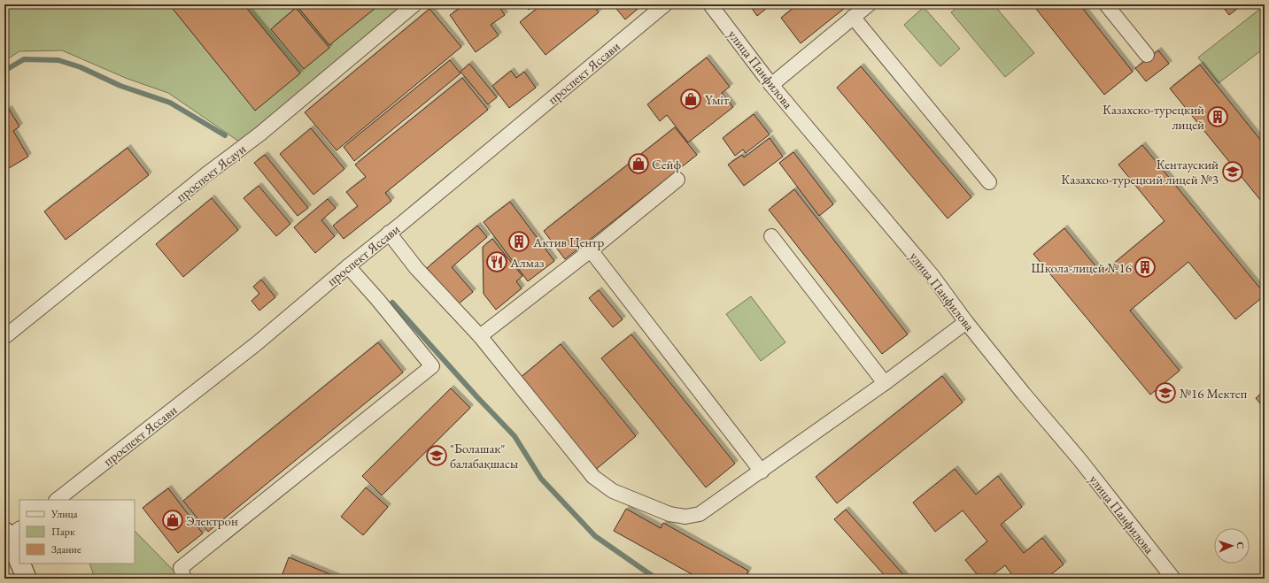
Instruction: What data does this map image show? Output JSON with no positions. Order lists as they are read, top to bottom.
{
  "streets": {
    "street": ["улица Панфилова", "проспект Яссави", "проспект Ясауи"]
  },
  "places": {
    "shop": ["Үміт", "Сейф", "Электрон"],
    "building": ["Казахско-турецкий лицей", "Актив Центр", "Школа-лицей №16"],
    "school or university": ["Кентауский Казахско-турецкий лицей №3", "№16 Мектеп", "\"Болашак\" балабақшасы"],
    "restaurant": ["Алмаз"]
  },
  "legend": ["Улица", "Парк", "Здание"],
  "north": "right"
}
